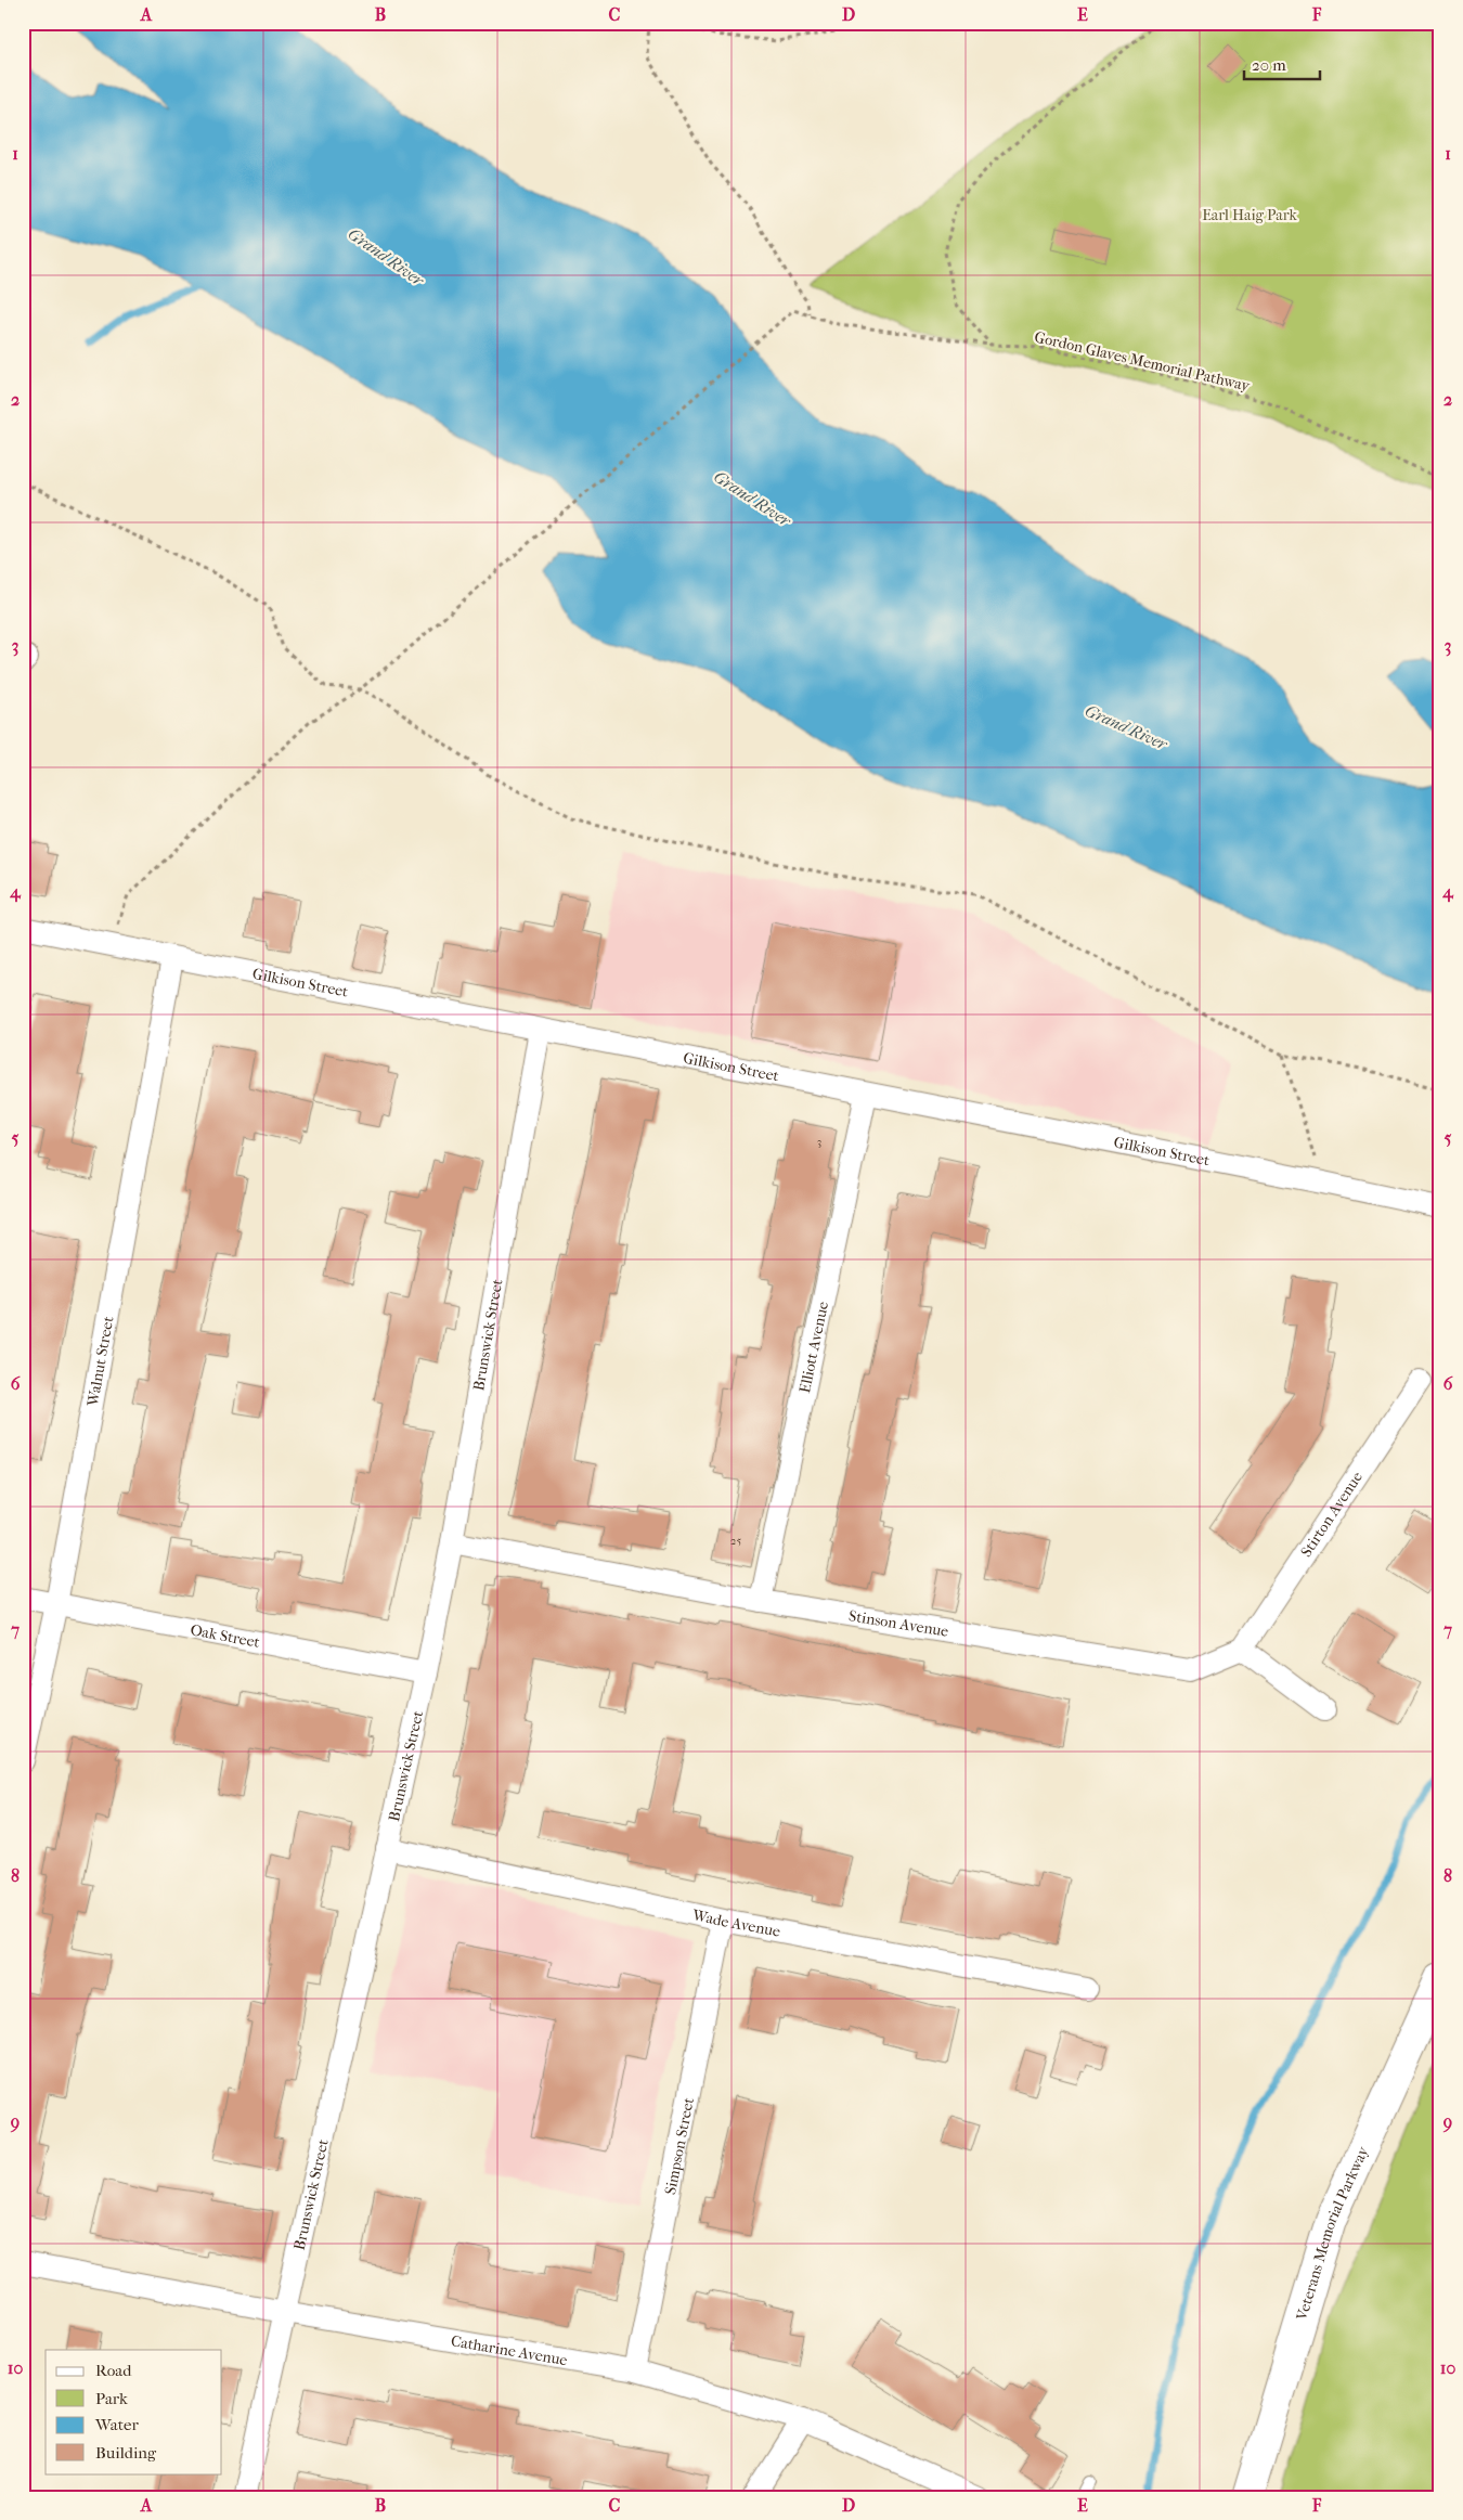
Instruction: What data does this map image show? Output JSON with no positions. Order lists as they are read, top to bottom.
{
  "streets": {
    "main road": ["Veterans Memorial Parkway"],
    "street": [
      "Gilkison Street",
      "Brunswick Street",
      "Elliott Avenue",
      "Walnut Street",
      "Stirton Avenue",
      "Stinson Avenue",
      "Oak Street",
      "Wade Avenue",
      "Simpson Street",
      "Catharine Avenue"
    ],
    "path": ["Gordon Glaves Memorial Pathway"]
  },
  "crossings": [
    ["Gilkison Street", "Brunswick Street"],
    ["Gilkison Street", "Elliott Avenue"],
    ["Gilkison Street", "Walnut Street"],
    ["Brunswick Street", "Stinson Avenue"],
    ["Brunswick Street", "Oak Street"],
    ["Brunswick Street", "Wade Avenue"],
    ["Brunswick Street", "Catharine Avenue"],
    ["Elliott Avenue", "Stinson Avenue"],
    ["Walnut Street", "Oak Street"],
    ["Stirton Avenue", "Stinson Avenue"],
    ["Wade Avenue", "Simpson Street"],
    ["Simpson Street", "Catharine Avenue"]
  ],
  "water": ["Grand River"],
  "parks": ["Earl Haig Park"],
  "house_numbers": ["3", "25"],
  "legend": [
    "Road",
    "Park",
    "Water",
    "Building"
  ],
  "scale_bar": "20 m",
  "grid": {
    "columns": [
      "A",
      "B",
      "C",
      "D",
      "E",
      "F"
    ],
    "rows": [
      "1",
      "2",
      "3",
      "4",
      "5",
      "6",
      "7",
      "8",
      "9",
      "10"
    ]
  }
}
